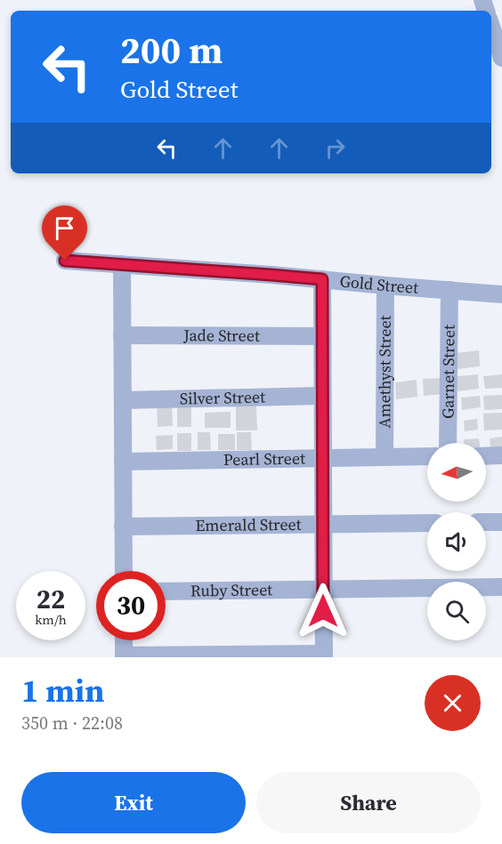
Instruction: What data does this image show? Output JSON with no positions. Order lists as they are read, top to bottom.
{
  "streets": {
    "street": [
      "Gold Street",
      "Jade Street",
      "Garnet Street",
      "Amethyst Street",
      "Silver Street",
      "Pearl Street",
      "Emerald Street",
      "Ruby Street"
    ]
  },
  "crossings": [
    ["Gold Street", "Garnet Street"],
    ["Gold Street", "Amethyst Street"],
    ["Amethyst Street", "Pearl Street"]
  ],
  "north": "left",
  "page": {
    "turn": ["200 m", "Gold Street"],
    "speed": "22 km/h",
    "limit": "30",
    "heading": ["1 min", "350 m · 22:08"],
    "buttons": ["Exit", "Share"]
  }
}
